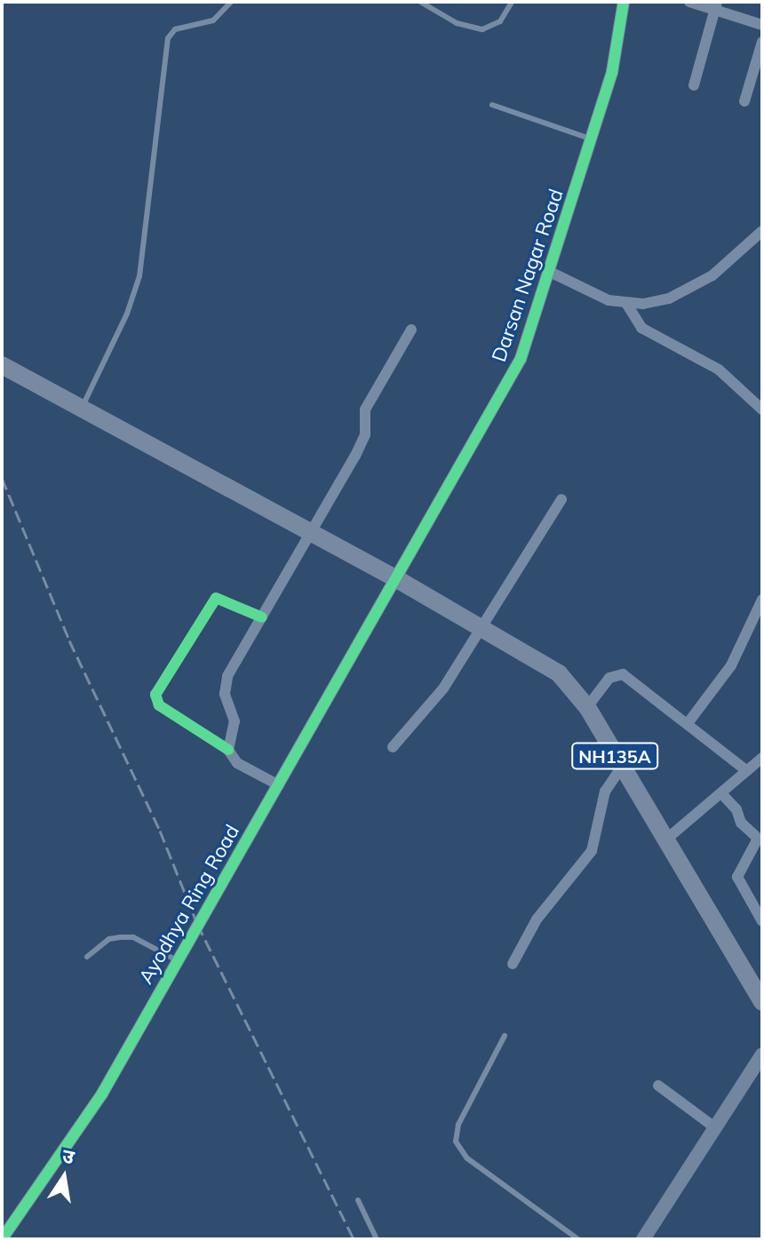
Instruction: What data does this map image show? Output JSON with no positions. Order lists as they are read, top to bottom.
{
  "streets": {
    "highway": ["NH135A"],
    "street": ["Darsan Nagar Road", "Ayodhya Ring Road"]
  },
  "crossings": [
    ["Darsan Nagar Road", "NH135A"],
    ["Darsan Nagar Road", "Ayodhya Ring Road"],
    ["NH135A", "Ayodhya Ring Road"]
  ],
  "north": "top"
}
